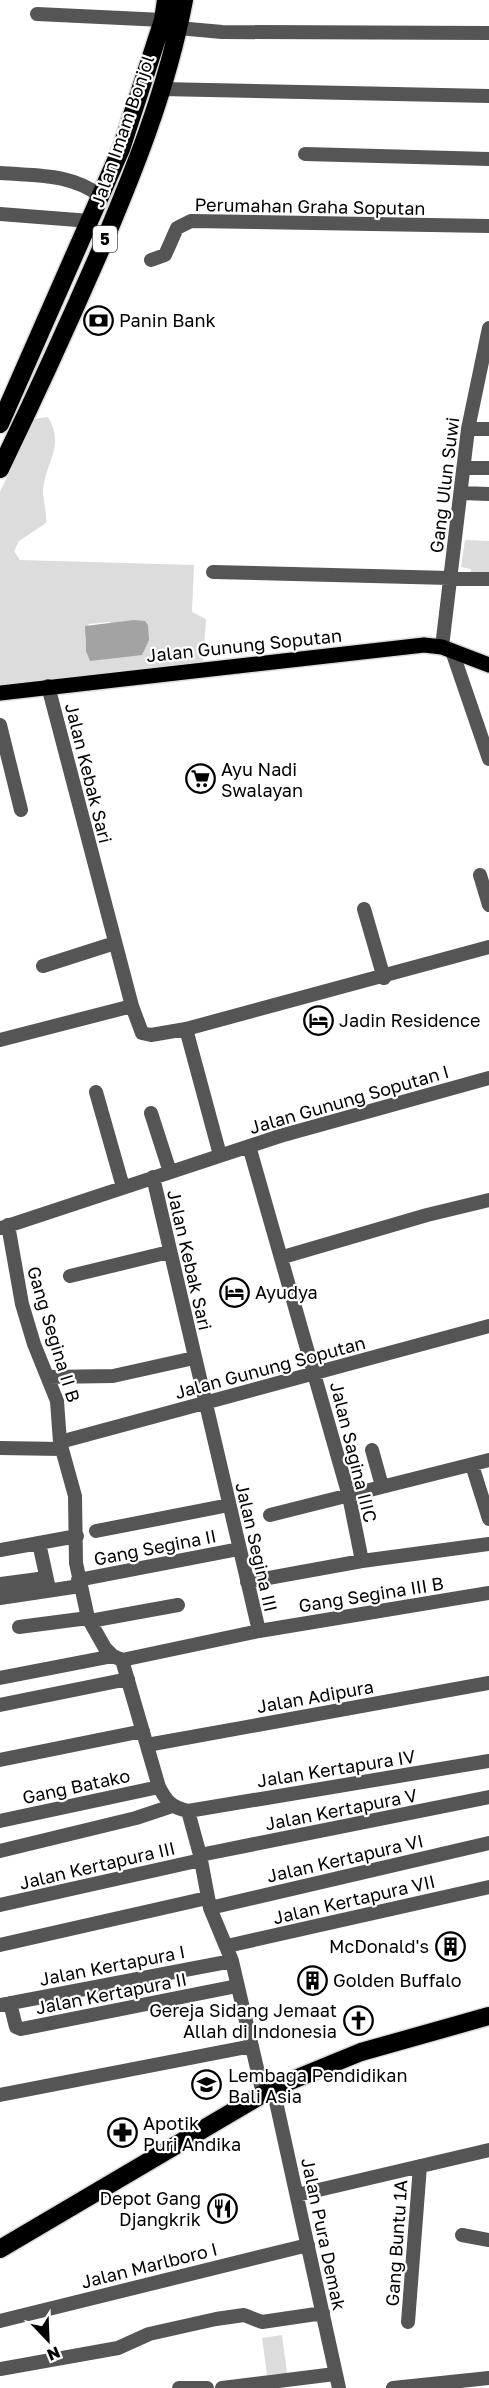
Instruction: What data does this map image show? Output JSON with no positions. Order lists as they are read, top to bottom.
{
  "streets": {
    "highway": ["Jalan Imam Bonjol", "5"],
    "main road": ["Jalan Gunung Soputan"],
    "street": [
      "Perumahan Graha Soputan",
      "Gang Ulun Suwi",
      "Jalan Kebak Sari",
      "Jalan Gunung Soputan I",
      "Gang Segina II B",
      "Jalan Sagina IIIC",
      "Gang Segina II",
      "Jalan Segina III",
      "Gang Segina III B",
      "Jalan Adipura",
      "Jalan Kertapura IV",
      "Gang Batako",
      "Jalan Kertapura V",
      "Jalan Kertapura VI",
      "Jalan Kertapura III",
      "Jalan Kertapura VII",
      "Jalan Kertapura I",
      "Jalan Kertapura II",
      "Jalan Pura Demak",
      "Gang Buntu 1A",
      "Jalan Marlboro I"
    ]
  },
  "crossings": [
    ["Gang Ulun Suwi", "Jalan Gunung Soputan"],
    ["Jalan Gunung Soputan", "Jalan Kebak Sari"],
    ["Jalan Gunung Soputan", "Gang Segina II B"],
    ["Jalan Gunung Soputan", "Jalan Sagina IIIC"],
    ["Jalan Gunung Soputan", "Jalan Segina III"],
    ["Jalan Kebak Sari", "Jalan Gunung Soputan I"],
    ["Jalan Kebak Sari", "Jalan Segina III"],
    ["Jalan Gunung Soputan I", "Jalan Sagina IIIC"],
    ["Gang Segina II B", "Gang Segina II"],
    ["Gang Segina II B", "Jalan Segina III"],
    ["Gang Segina II B", "Jalan Adipura"],
    ["Gang Segina II B", "Gang Batako"],
    ["Gang Segina II", "Jalan Segina III"],
    ["Jalan Segina III", "Gang Segina III B"],
    ["Jalan Kertapura IV", "Jalan Pura Demak"],
    ["Jalan Kertapura V", "Jalan Kertapura III"],
    ["Jalan Kertapura V", "Jalan Pura Demak"],
    ["Jalan Kertapura VI", "Jalan Pura Demak"],
    ["Jalan Kertapura III", "Jalan Pura Demak"],
    ["Jalan Kertapura VII", "Jalan Pura Demak"],
    ["Jalan Kertapura I", "Jalan Kertapura II"],
    ["Jalan Kertapura I", "Jalan Pura Demak"],
    ["Jalan Kertapura II", "Jalan Pura Demak"],
    ["Jalan Pura Demak", "Jalan Marlboro I"]
  ],
  "places": {
    "bank": ["Panin Bank"],
    "supermarket": ["Ayu Nadi Swalayan"],
    "hotel": ["Jadin Residence", "Ayudya"],
    "building": ["McDonald's", "Golden Buffalo"],
    "church": ["Gereja Sidang Jemaat Allah di Indonesia"],
    "school or university": ["Lembaga Pendidikan Bali Asia"],
    "pharmacy": ["Apotik Puri Andika"],
    "restaurant": ["Depot Gang Djangkrik"]
  },
  "north": "bottom right"
}
